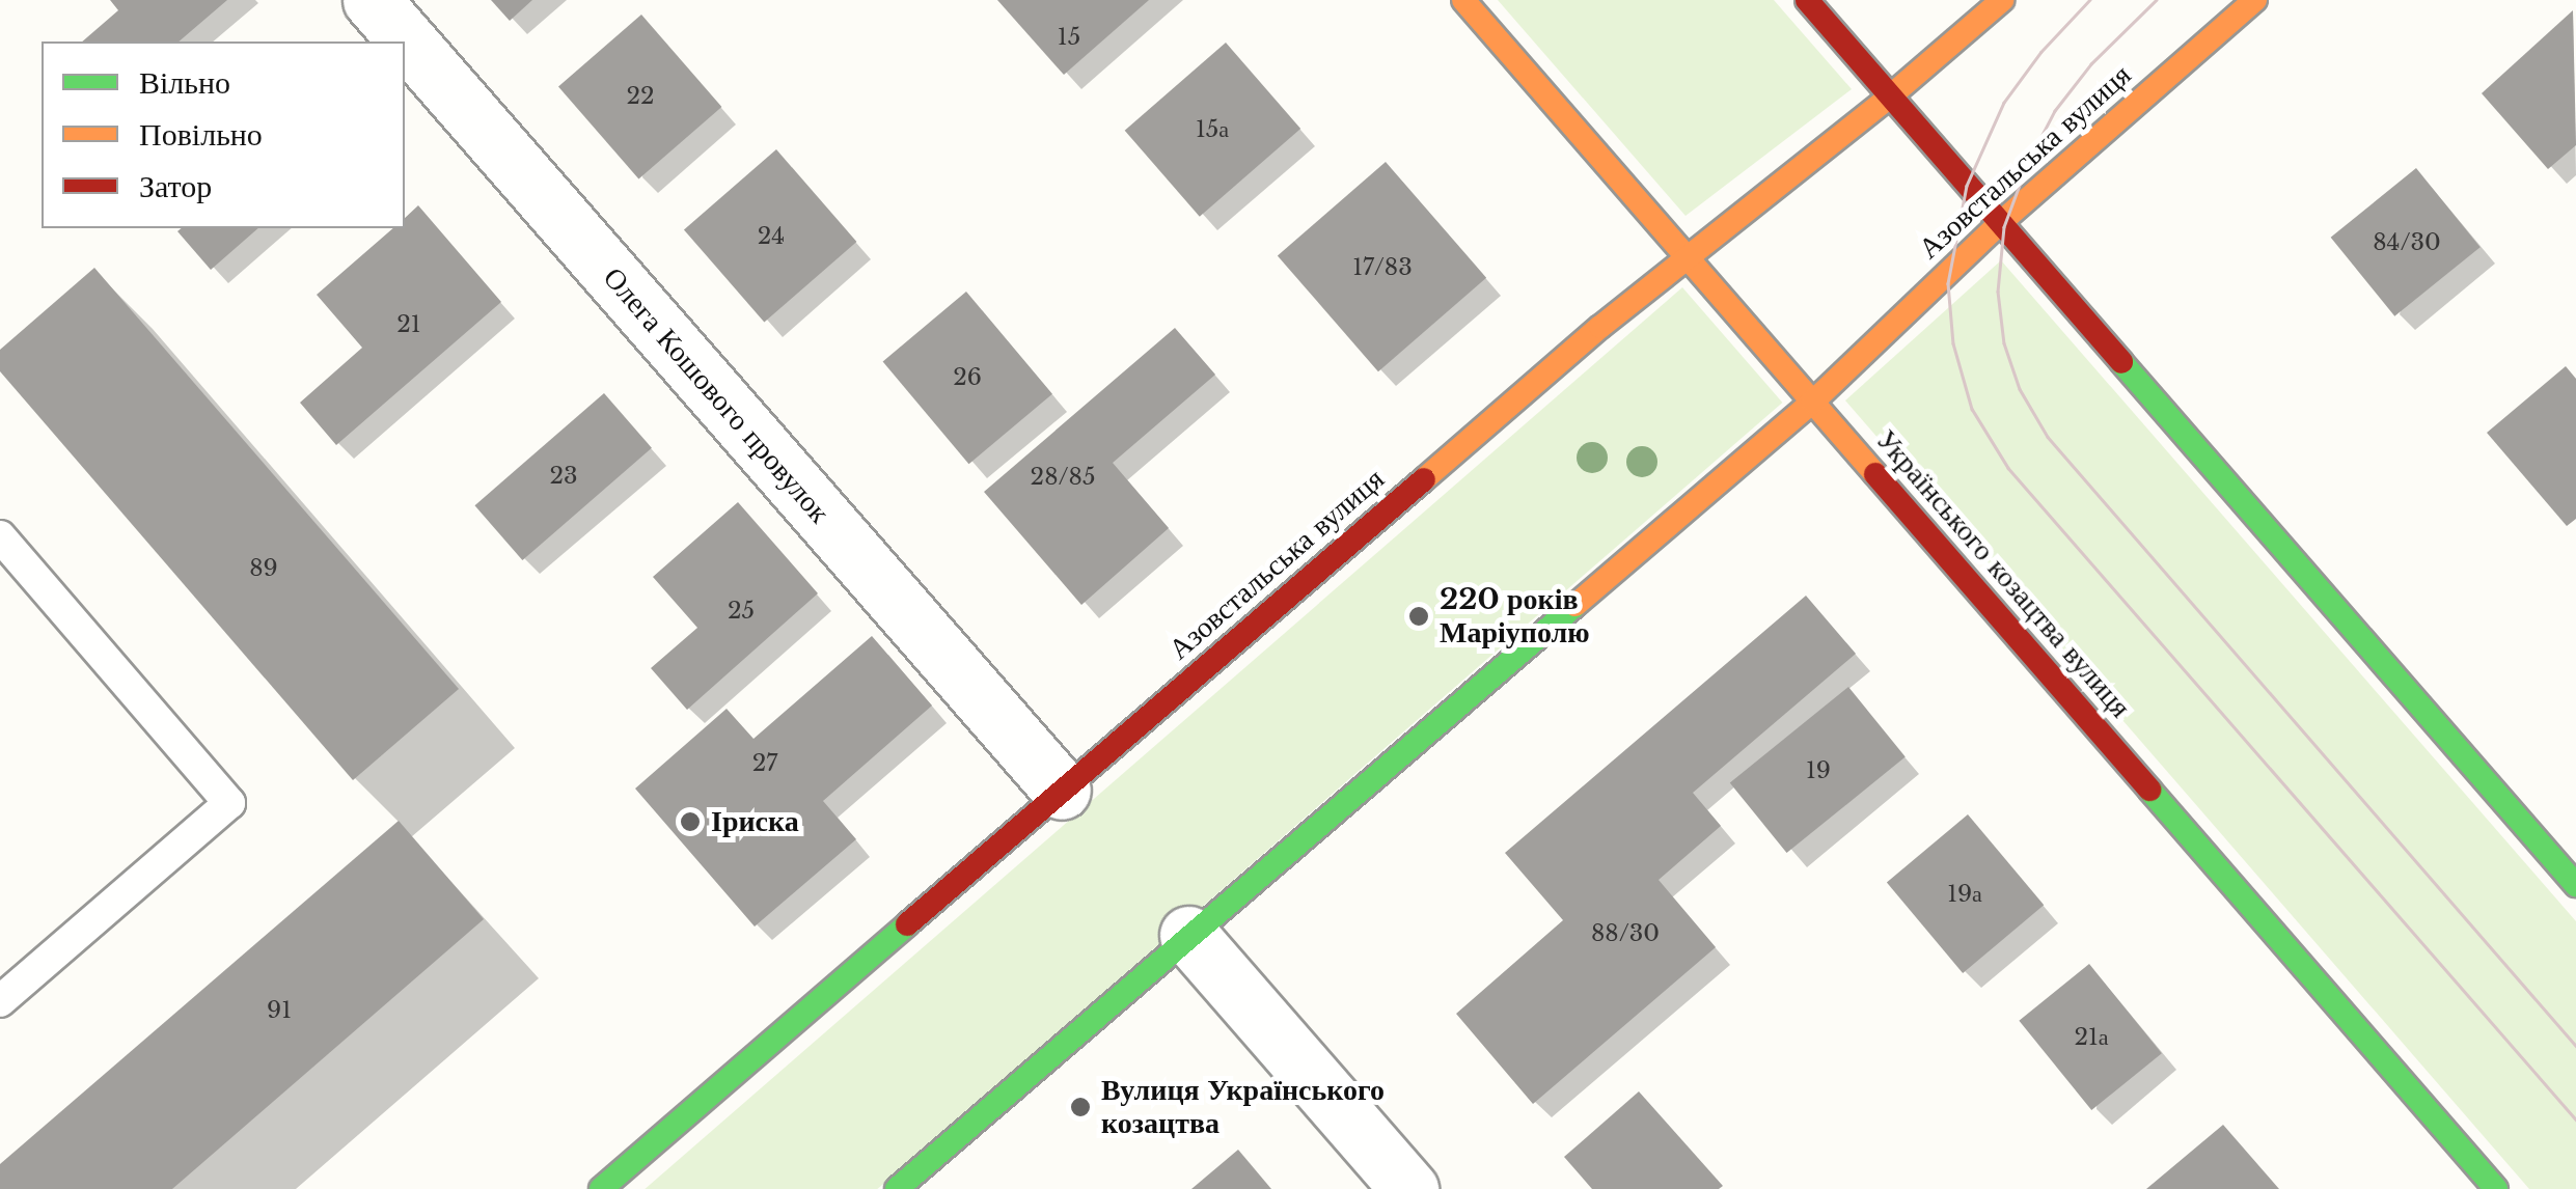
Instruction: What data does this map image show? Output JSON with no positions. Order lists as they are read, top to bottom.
{
  "streets": {
    "street": ["Азовстальська вулиця", "Олега Кошового провулок", "Українського козацтва вулиця"]
  },
  "crossings": [
    ["Азовстальська вулиця", "Олега Кошового провулок"],
    ["Азовстальська вулиця", "Українського козацтва вулиця"]
  ],
  "places": ["220 років Маріуполю", "Іриска", "Вулиця Українського козацтва"],
  "house_numbers": [
    "15",
    "22",
    "15а",
    "24",
    "84/30",
    "17/83",
    "21",
    "26",
    "23",
    "28/85",
    "89",
    "25",
    "27",
    "19",
    "19а",
    "88/30",
    "91",
    "21а"
  ],
  "legend": ["Вільно", "Повільно", "Затор"]
}
